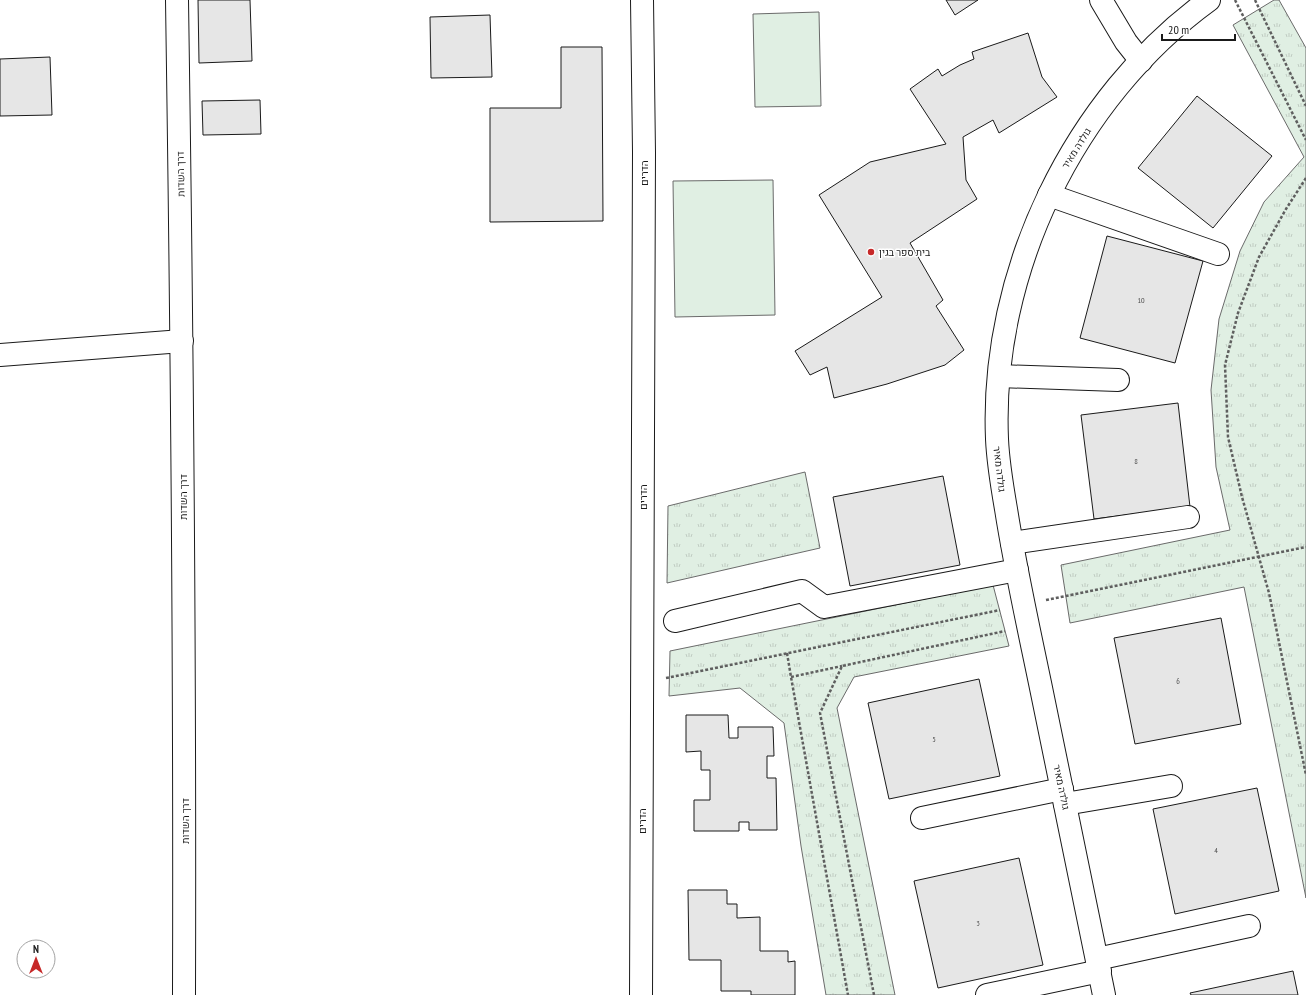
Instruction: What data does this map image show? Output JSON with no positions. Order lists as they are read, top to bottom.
{
  "streets": {
    "street": ["גולדה מאיר", "הדרים", "דרך השדות"]
  },
  "places": ["בית ספר בגין"],
  "house_numbers": [
    "10",
    "8",
    "6",
    "5",
    "4",
    "3"
  ],
  "scale_bar": "20 m",
  "north": "top"
}
